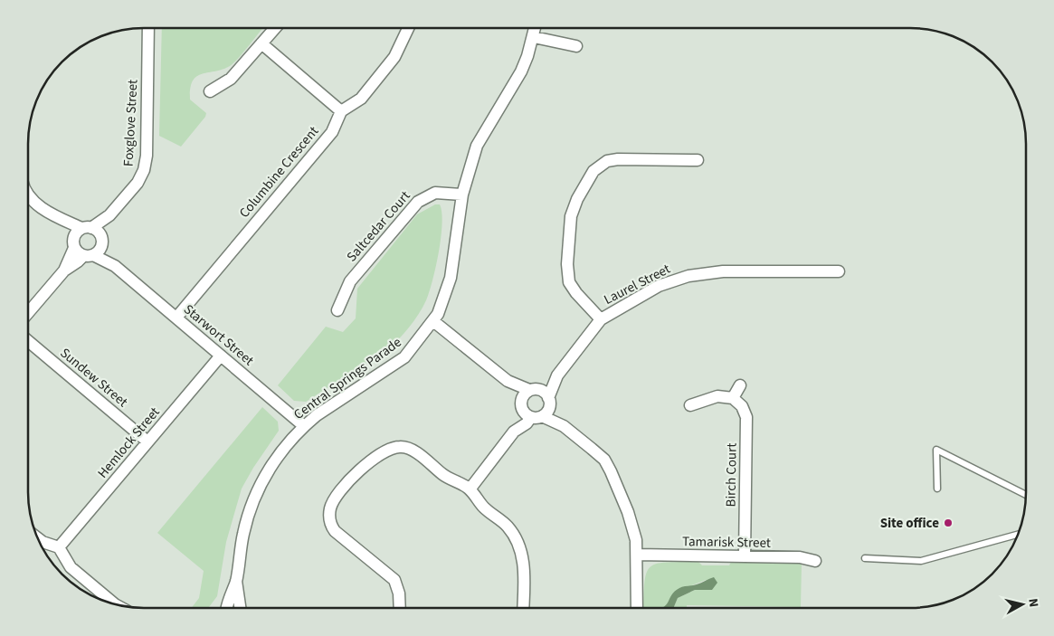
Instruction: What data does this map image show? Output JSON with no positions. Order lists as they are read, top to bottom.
{
  "streets": {
    "street": [
      "Foxglove Street",
      "Columbine Crescent",
      "Saltcedar Court",
      "Laurel Street",
      "Starwort Street",
      "Sundew Street",
      "Central Springs Parade",
      "Hemlock Street",
      "Birch Court",
      "Tamarisk Street"
    ]
  },
  "crossings": [
    ["Foxglove Street", "Starwort Street"],
    ["Columbine Crescent", "Starwort Street"],
    ["Saltcedar Court", "Central Springs Parade"],
    ["Starwort Street", "Central Springs Parade"],
    ["Starwort Street", "Hemlock Street"],
    ["Sundew Street", "Hemlock Street"],
    ["Birch Court", "Tamarisk Street"]
  ],
  "places": ["Site office"],
  "north": "right"
}
